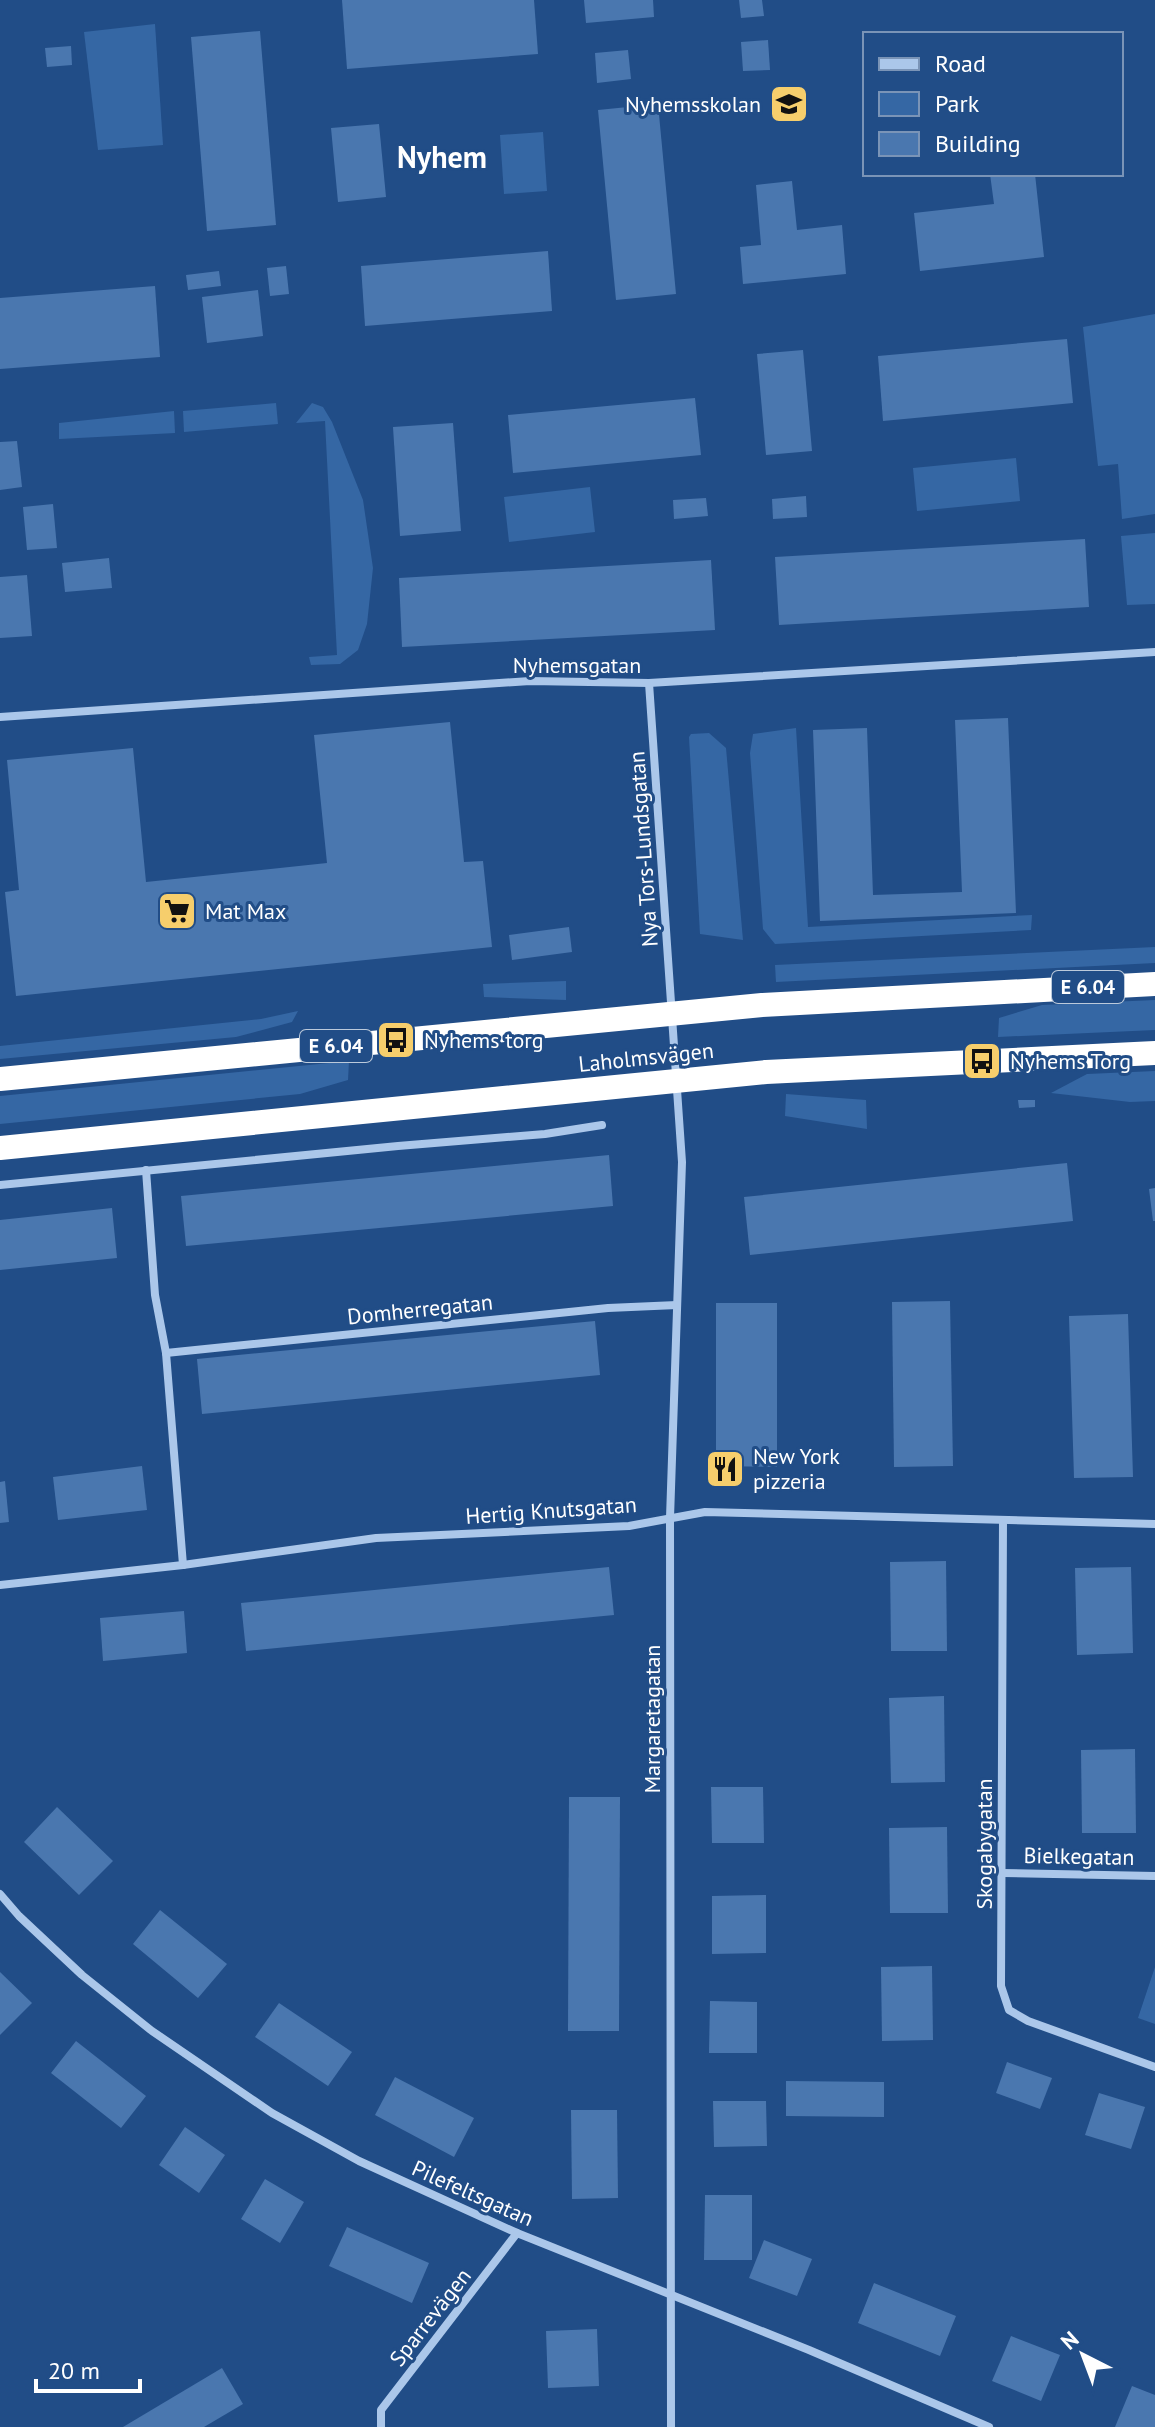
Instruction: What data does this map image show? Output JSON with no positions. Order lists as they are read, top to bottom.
{
  "streets": {
    "highway": ["E 6.04", "Laholmsvägen"],
    "street": [
      "Nyhemsgatan",
      "Nya Tors-Lundsgatan",
      "Domherregatan",
      "Hertig Knutsgatan",
      "Margaretagatan",
      "Skogabygatan",
      "Bielkegatan",
      "Pilefeltsgatan",
      "Sparrevägen"
    ]
  },
  "crossings": [
    ["Nyhemsgatan", "Nya Tors-Lundsgatan"],
    ["Nya Tors-Lundsgatan", "Laholmsvägen"],
    ["Nya Tors-Lundsgatan", "Margaretagatan"],
    ["Laholmsvägen", "Margaretagatan"],
    ["Domherregatan", "Margaretagatan"],
    ["Hertig Knutsgatan", "Margaretagatan"],
    ["Hertig Knutsgatan", "Skogabygatan"],
    ["Margaretagatan", "Pilefeltsgatan"],
    ["Skogabygatan", "Bielkegatan"],
    ["Pilefeltsgatan", "Sparrevägen"]
  ],
  "districts": ["Nyhem"],
  "places": {
    "school or university": ["Nyhemsskolan"],
    "supermarket": ["Mat Max"],
    "bus stop": ["Nyhems torg", "Nyhems Torg"],
    "restaurant": ["New York pizzeria"]
  },
  "legend": ["Road", "Park", "Building"],
  "scale_bar": "20 m",
  "north": "top left"
}
